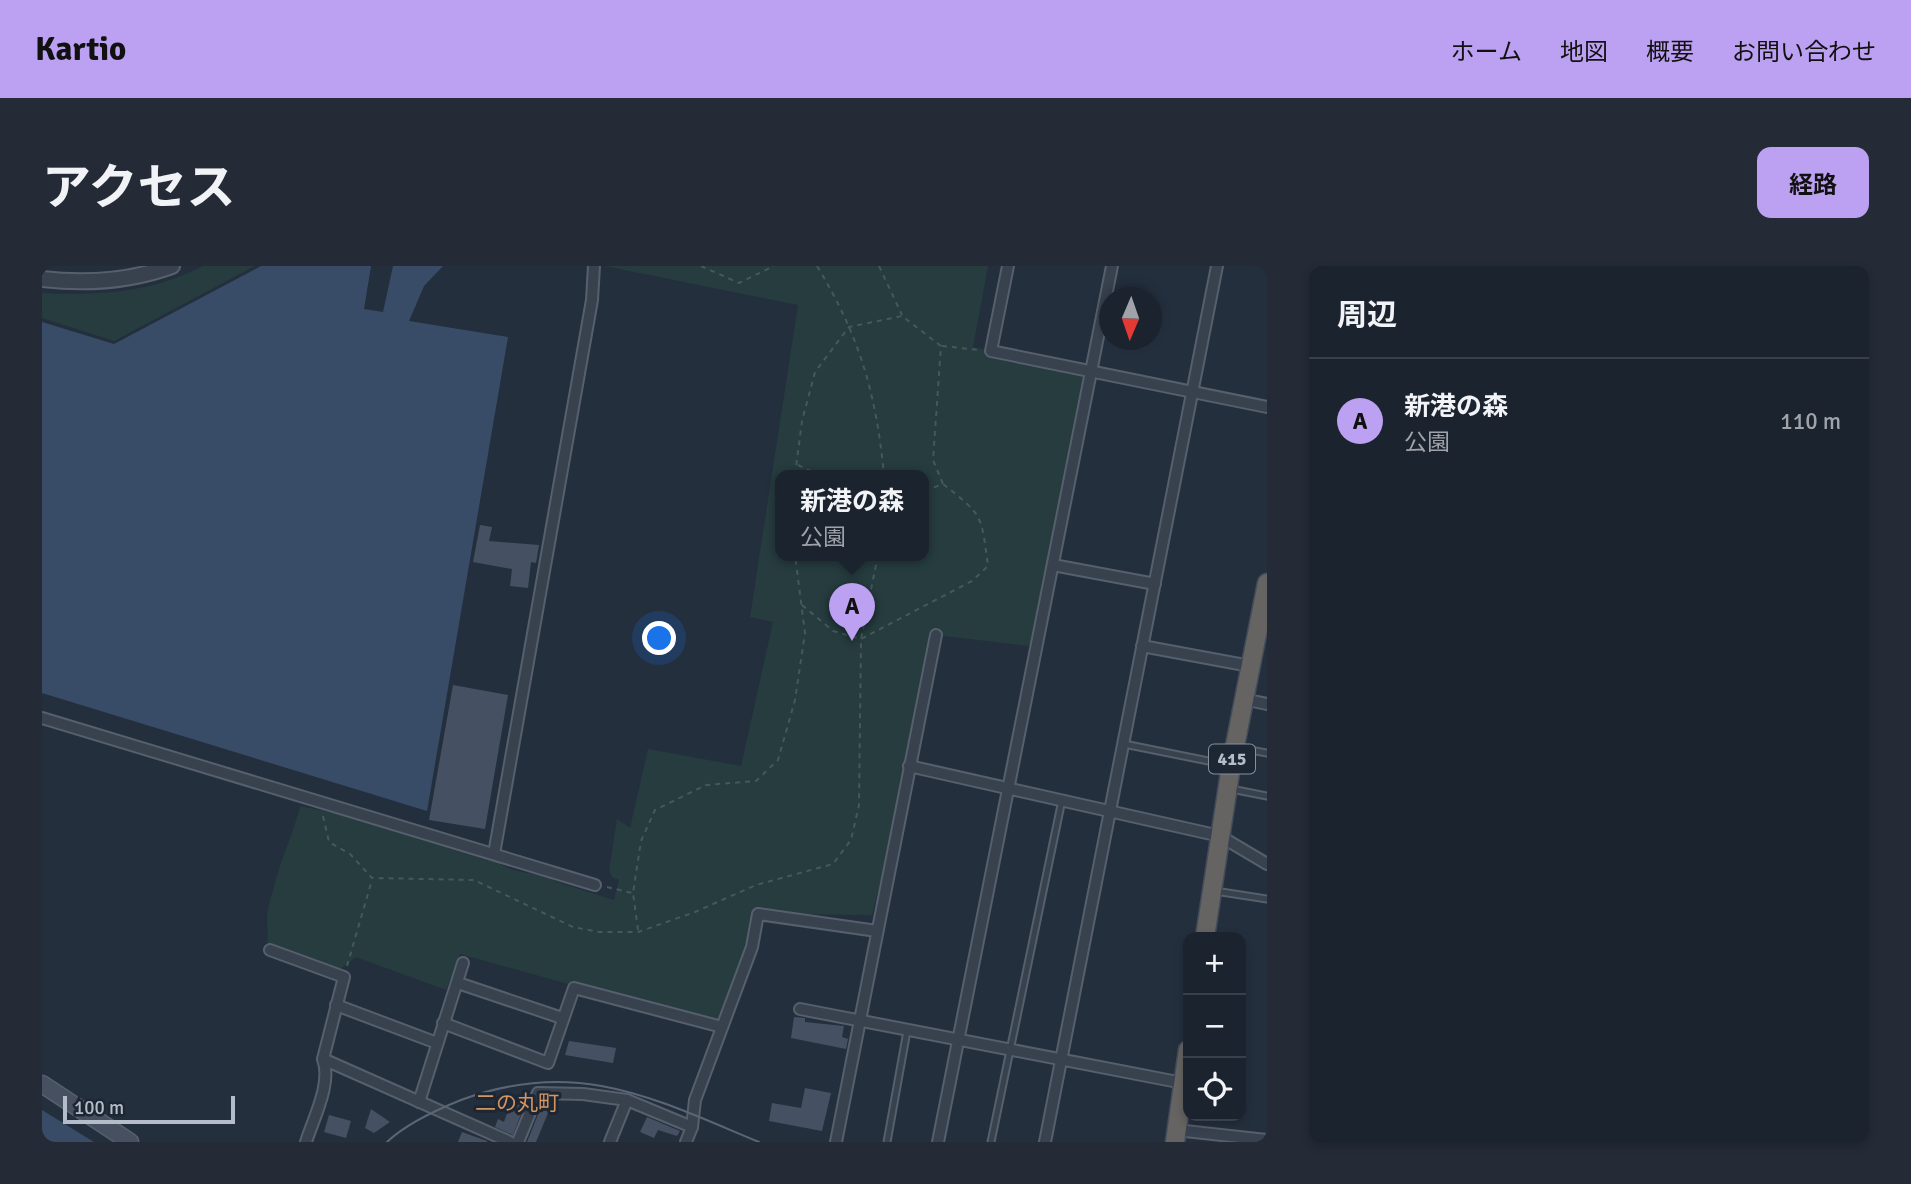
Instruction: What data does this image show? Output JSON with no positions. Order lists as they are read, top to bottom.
{
  "streets": {
    "highway": ["415"]
  },
  "districts": ["二の丸町"],
  "scale_bar": "100 m",
  "north": "bottom",
  "page": {
    "header": "Kartio",
    "nav": [
      "ホーム",
      "地図",
      "概要",
      "お問い合わせ"
    ],
    "title": "アクセス",
    "buttons": "経路",
    "heading": "周辺",
    "list": [
      {
        "mark": "A",
        "name": "新港の森",
        "note": "公園",
        "value": "110 m"
      }
    ],
    "popup": ["新港の森", "公園"],
    "pins": "A",
    "map_buttons": ["+", "−"],
    "scale": "100 m"
  }
}
